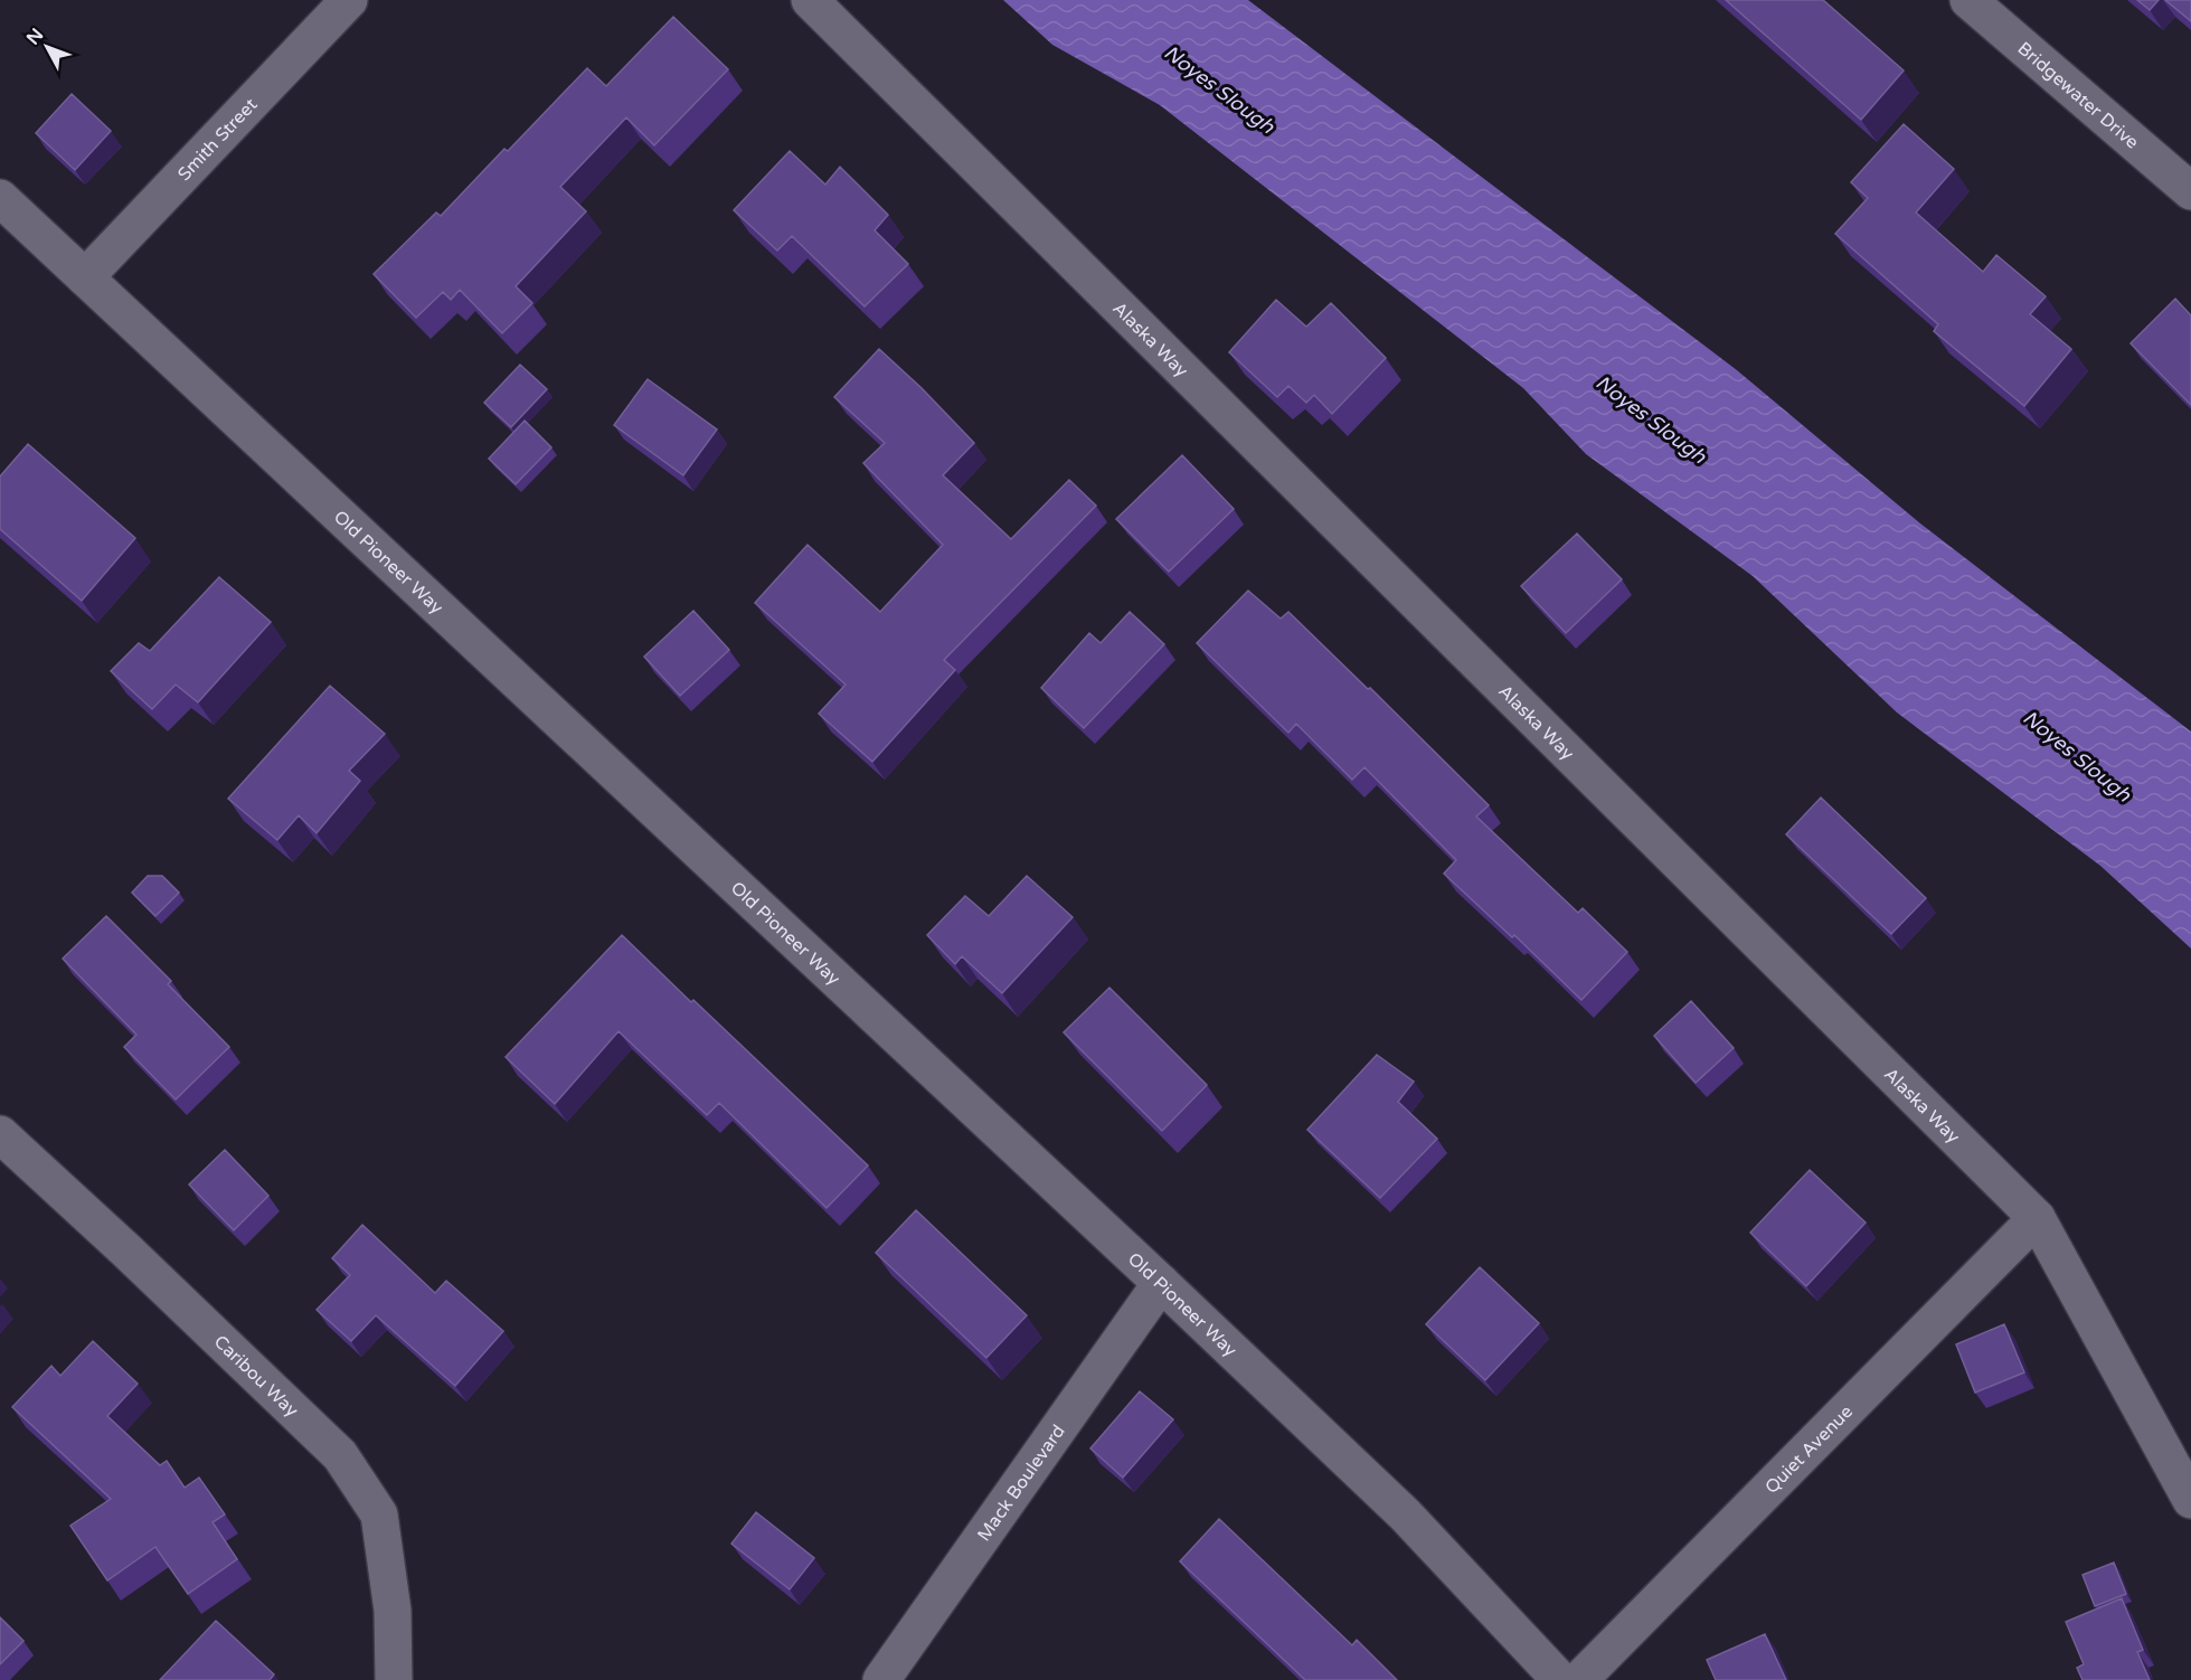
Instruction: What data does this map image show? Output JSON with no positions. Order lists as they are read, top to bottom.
{
  "streets": {
    "street": [
      "Bridgewater Drive",
      "Smith Street",
      "Alaska Way",
      "Old Pioneer Way",
      "Caribou Way",
      "Quiet Avenue",
      "Mack Boulevard"
    ]
  },
  "crossings": [
    ["Smith Street", "Old Pioneer Way"],
    ["Alaska Way", "Quiet Avenue"],
    ["Old Pioneer Way", "Mack Boulevard"]
  ],
  "water": ["Noyes Slough"],
  "north": "top left"
}
